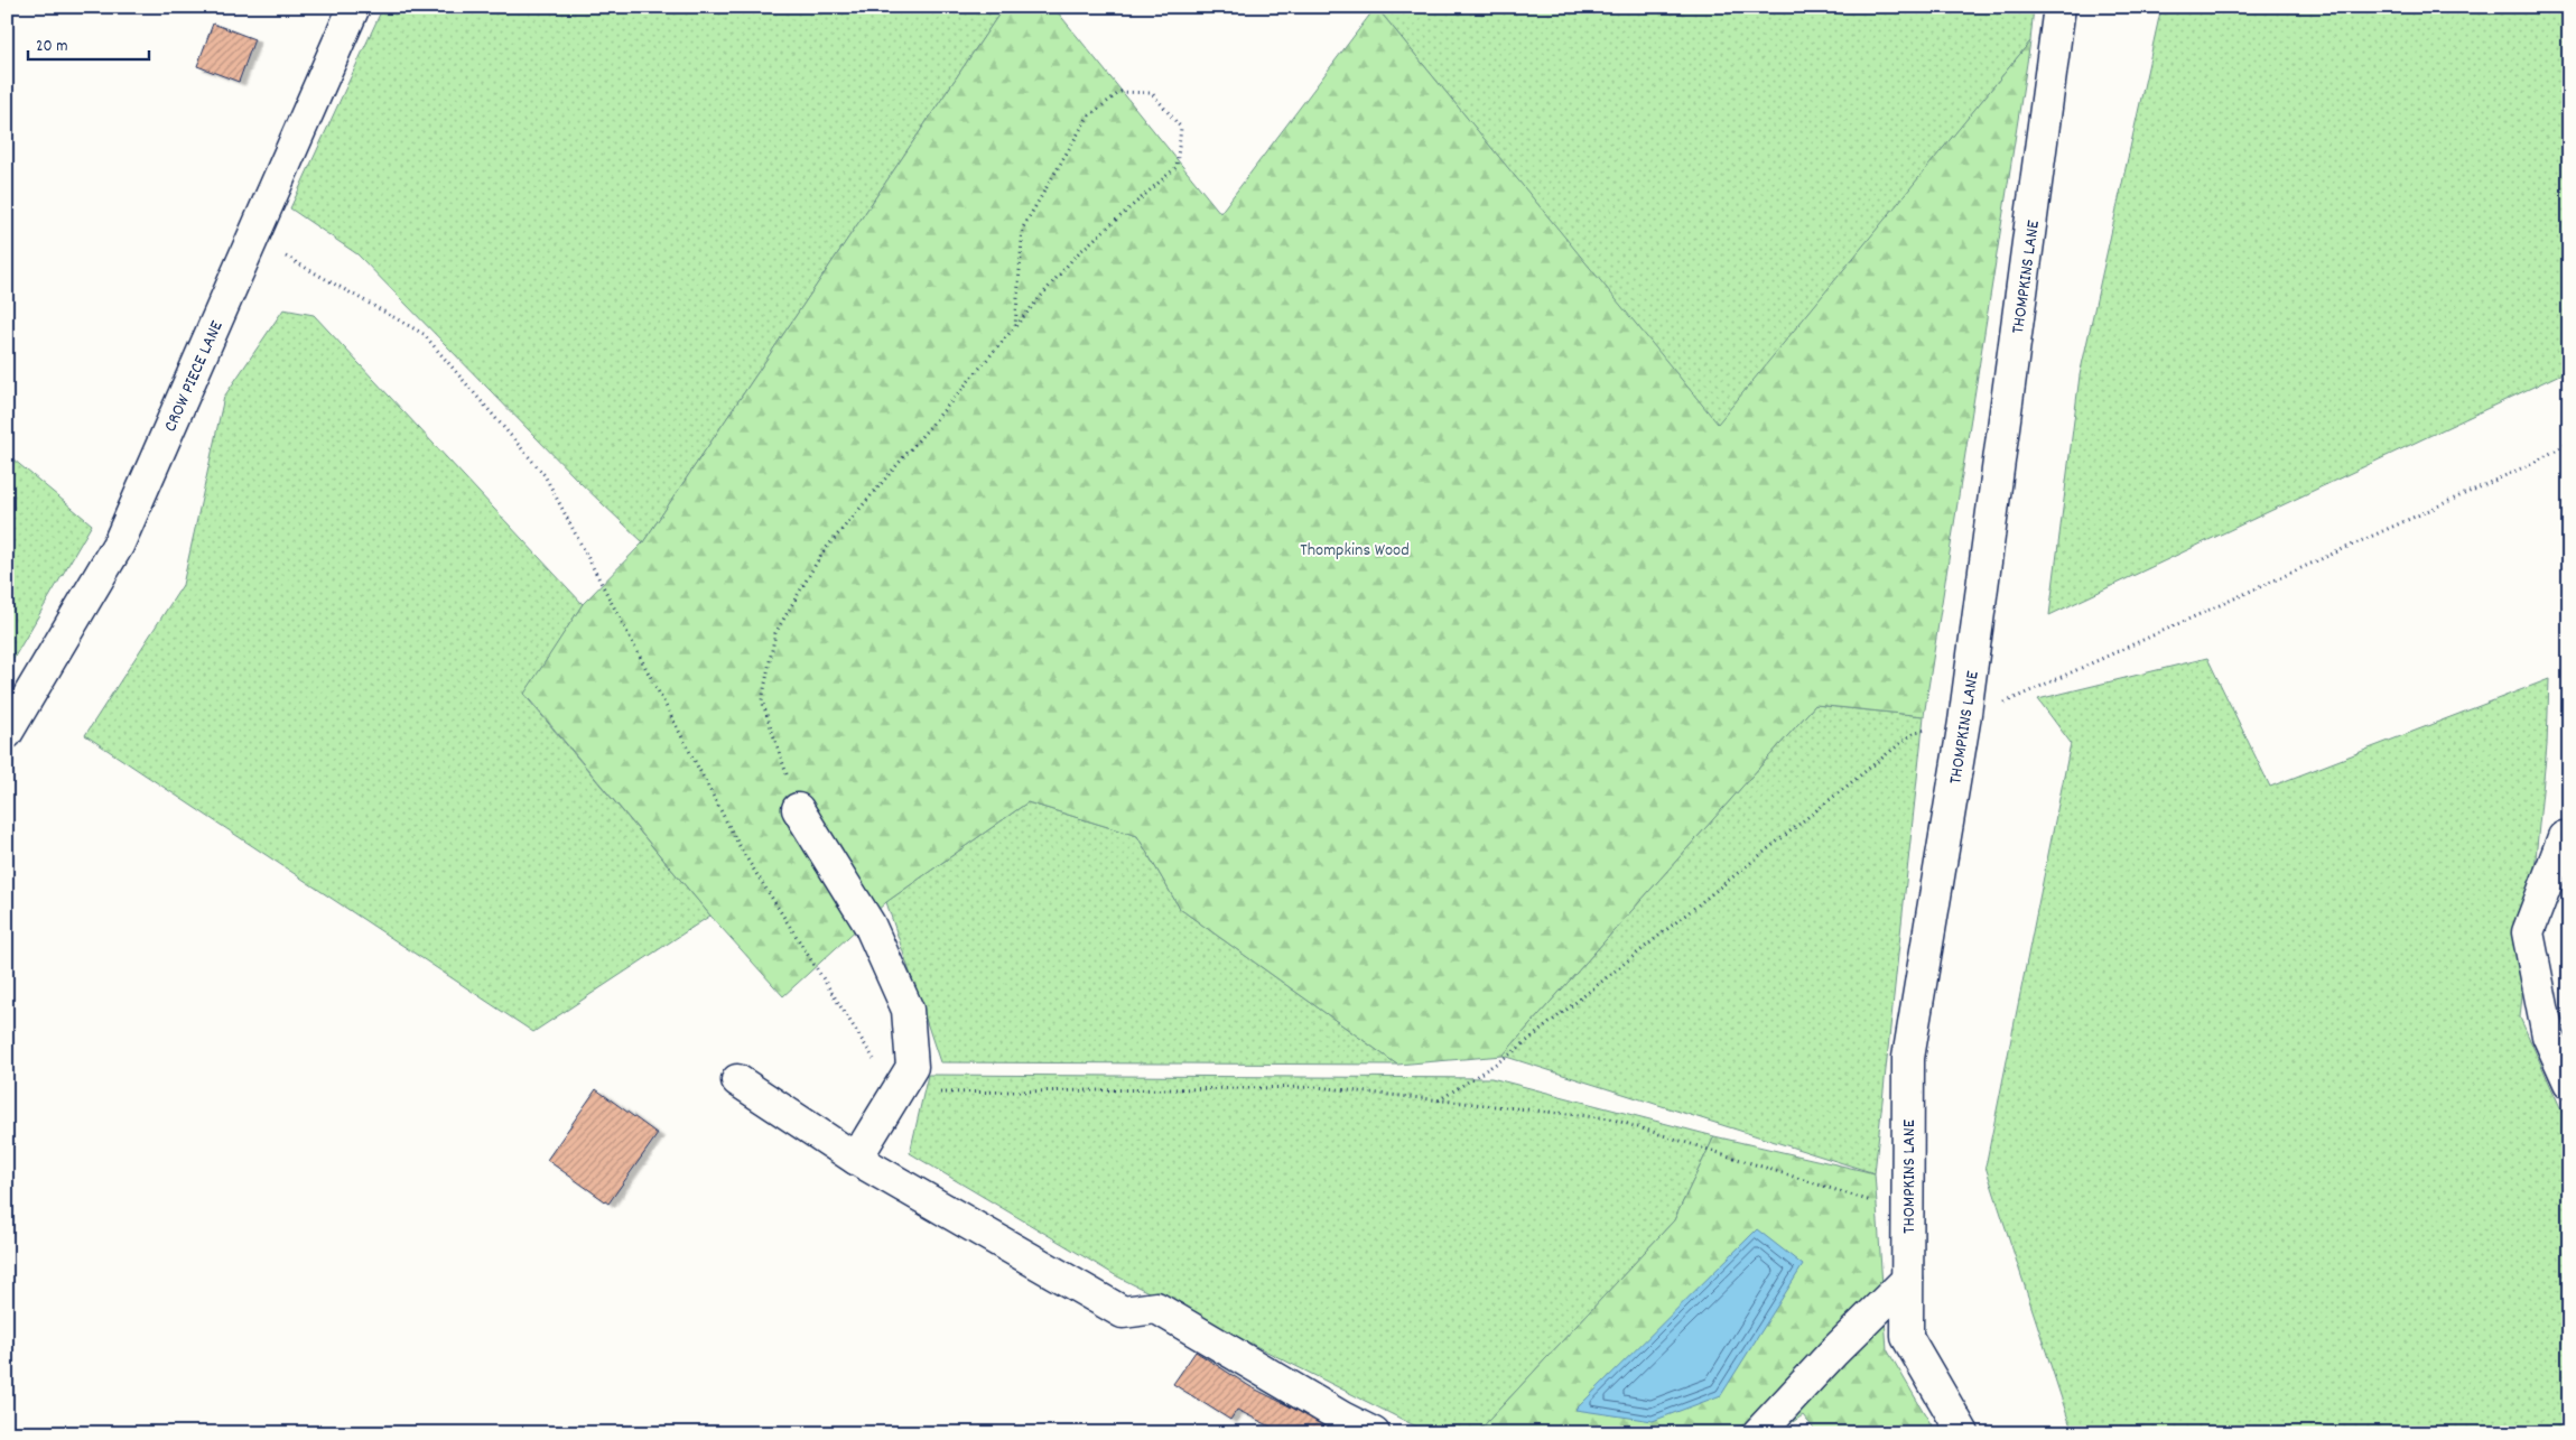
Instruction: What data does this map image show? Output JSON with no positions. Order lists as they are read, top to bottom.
{
  "streets": {
    "street": ["THOMPKINS LANE", "CROW PIECE LANE"]
  },
  "parks": ["Thompkins Wood"],
  "scale_bar": "20 m"
}
